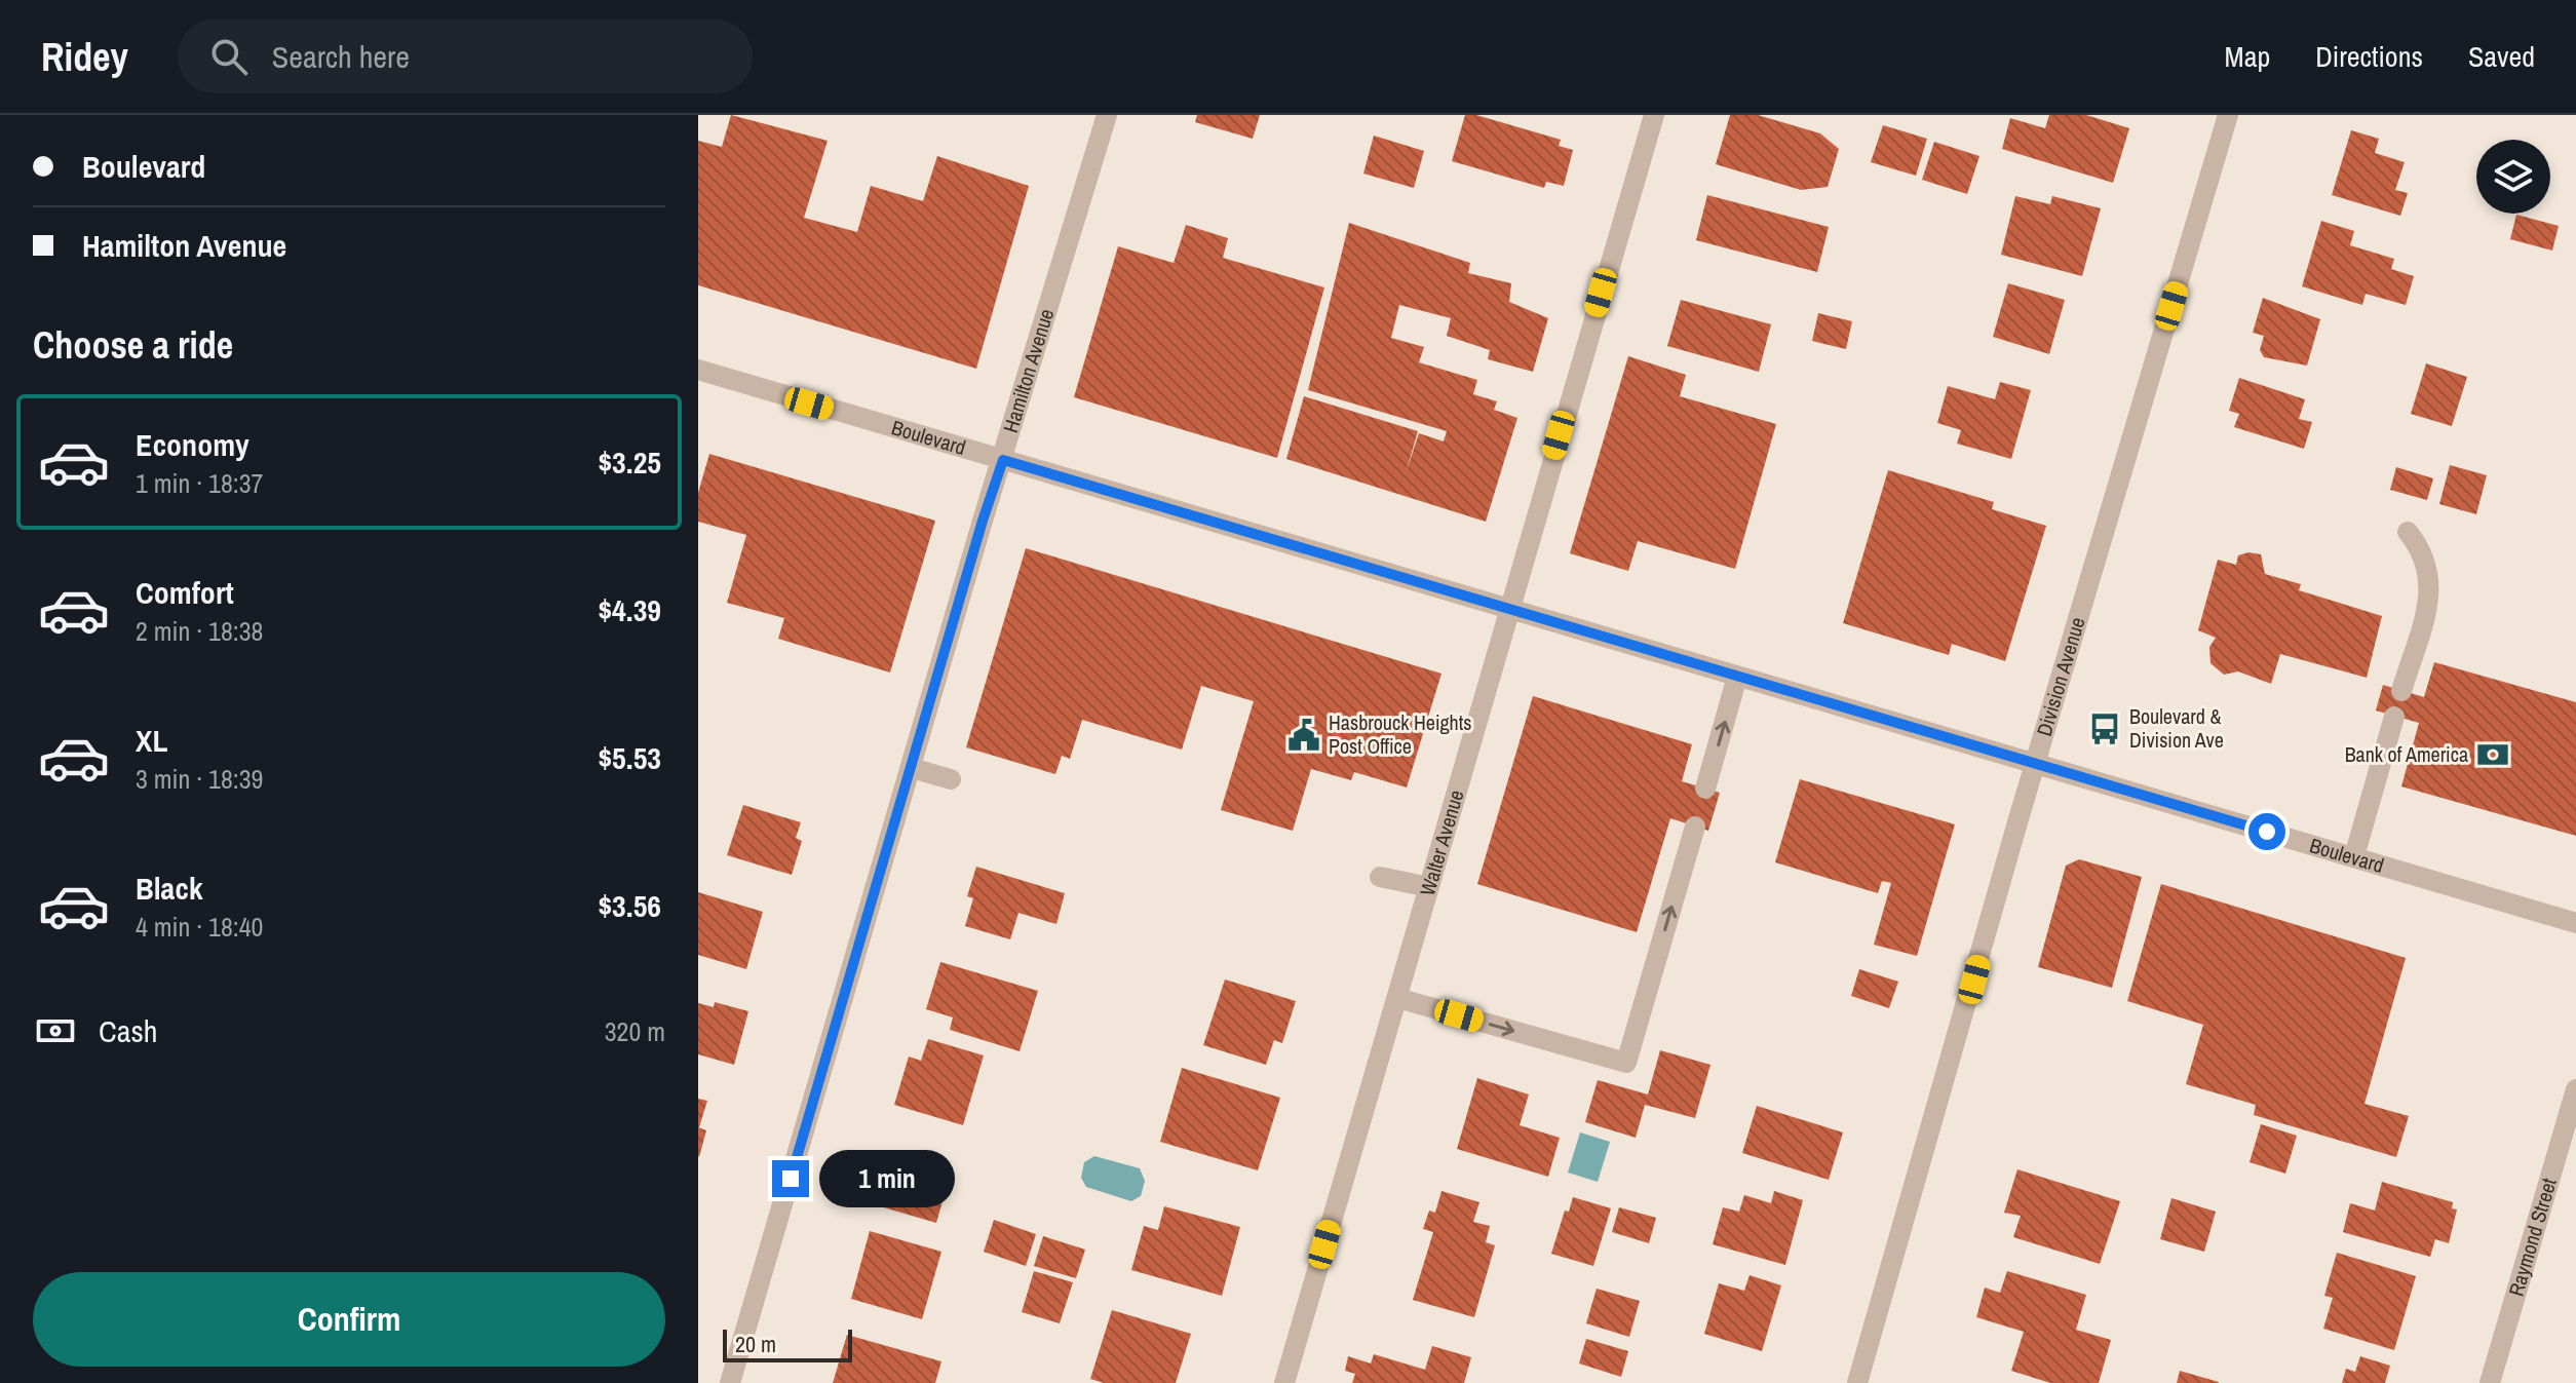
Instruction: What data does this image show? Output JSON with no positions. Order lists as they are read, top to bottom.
{
  "streets": {
    "street": [
      "Hamilton Avenue",
      "Boulevard",
      "Division Avenue",
      "Walter Avenue",
      "Raymond Street"
    ]
  },
  "crossings": [
    ["Hamilton Avenue", "Boulevard"],
    ["Boulevard", "Division Avenue"],
    ["Boulevard", "Walter Avenue"]
  ],
  "places": {
    "bus stop": ["Boulevard & Division Ave"],
    "public building": ["Hasbrouck Heights Post Office"],
    "bank": ["Bank of America"]
  },
  "scale_bar": "20 m",
  "page": {
    "header": "Ridey",
    "search": "Search here",
    "nav": ["Map", "Directions", "Saved"],
    "banner": ["Boulevard", "Hamilton Avenue"],
    "heading": "Choose a ride",
    "list": [
      {
        "name": "Economy",
        "note": "1 min · 18:37",
        "value": "$3.25"
      },
      {
        "name": "Comfort",
        "note": "2 min · 18:38",
        "value": "$4.39"
      },
      {
        "name": "XL",
        "note": "3 min · 18:39",
        "value": "$5.53"
      },
      {
        "name": "Black",
        "note": "4 min · 18:40",
        "value": "$3.56"
      }
    ],
    "pay": ["Cash", "320 m"],
    "bubble": "1 min",
    "buttons": "Confirm",
    "scale": "20 m"
  }
}
